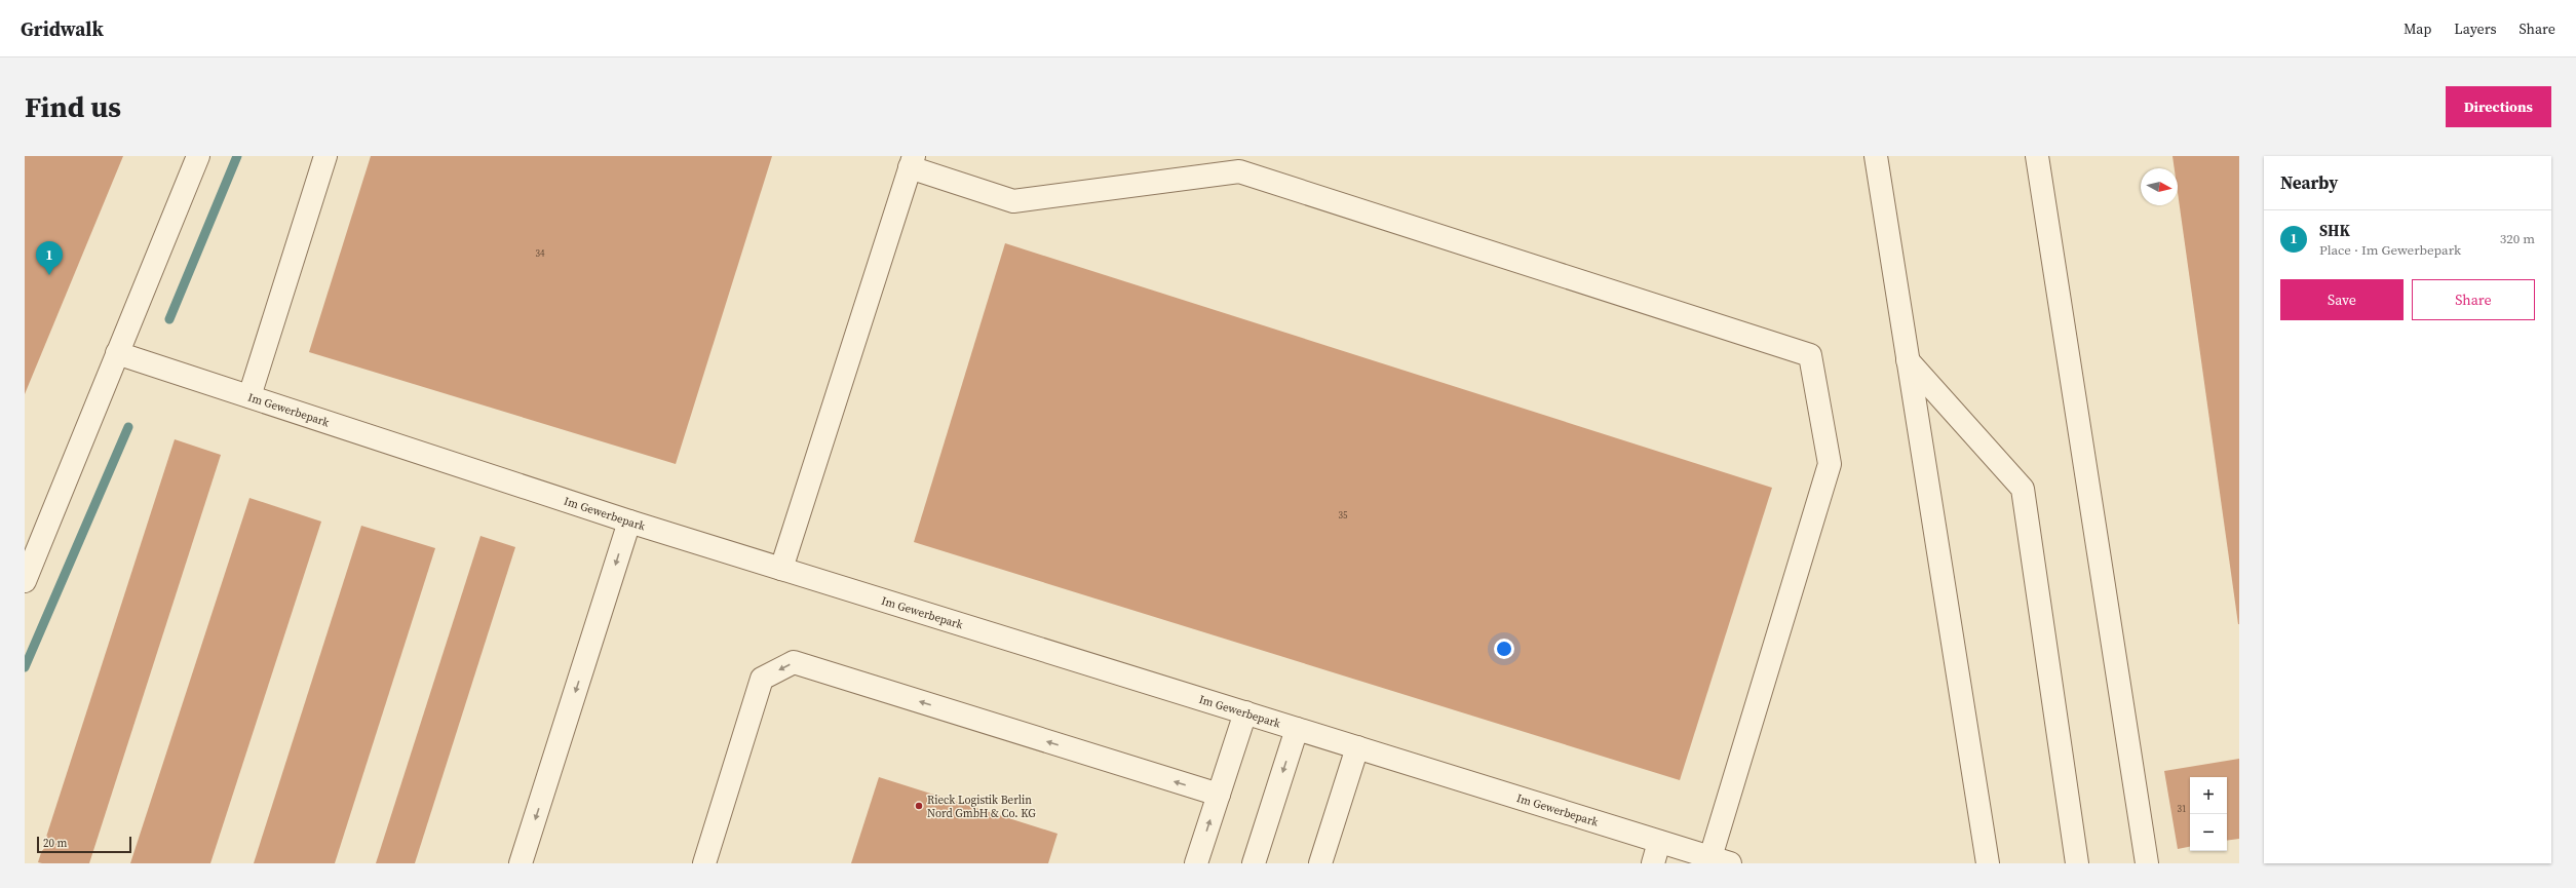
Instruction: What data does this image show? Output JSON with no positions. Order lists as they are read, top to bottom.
{
  "streets": {
    "street": ["Im Gewerbepark"]
  },
  "places": ["Rieck Logistik Berlin Nord GmbH & Co. KG"],
  "house_numbers": ["34", "35", "31"],
  "scale_bar": "20 m",
  "north": "right",
  "page": {
    "header": "Gridwalk",
    "nav": ["Map", "Layers", "Share"],
    "buttons": [
      "Directions",
      ["Save", "Share"]
    ],
    "title": "Find us",
    "heading": "Nearby",
    "list": [
      {
        "mark": "1",
        "name": "SHK",
        "note": "Place · Im Gewerbepark",
        "value": "320 m"
      }
    ],
    "pins": "1",
    "map_buttons": ["+", "−"],
    "scale": "20 m"
  }
}
